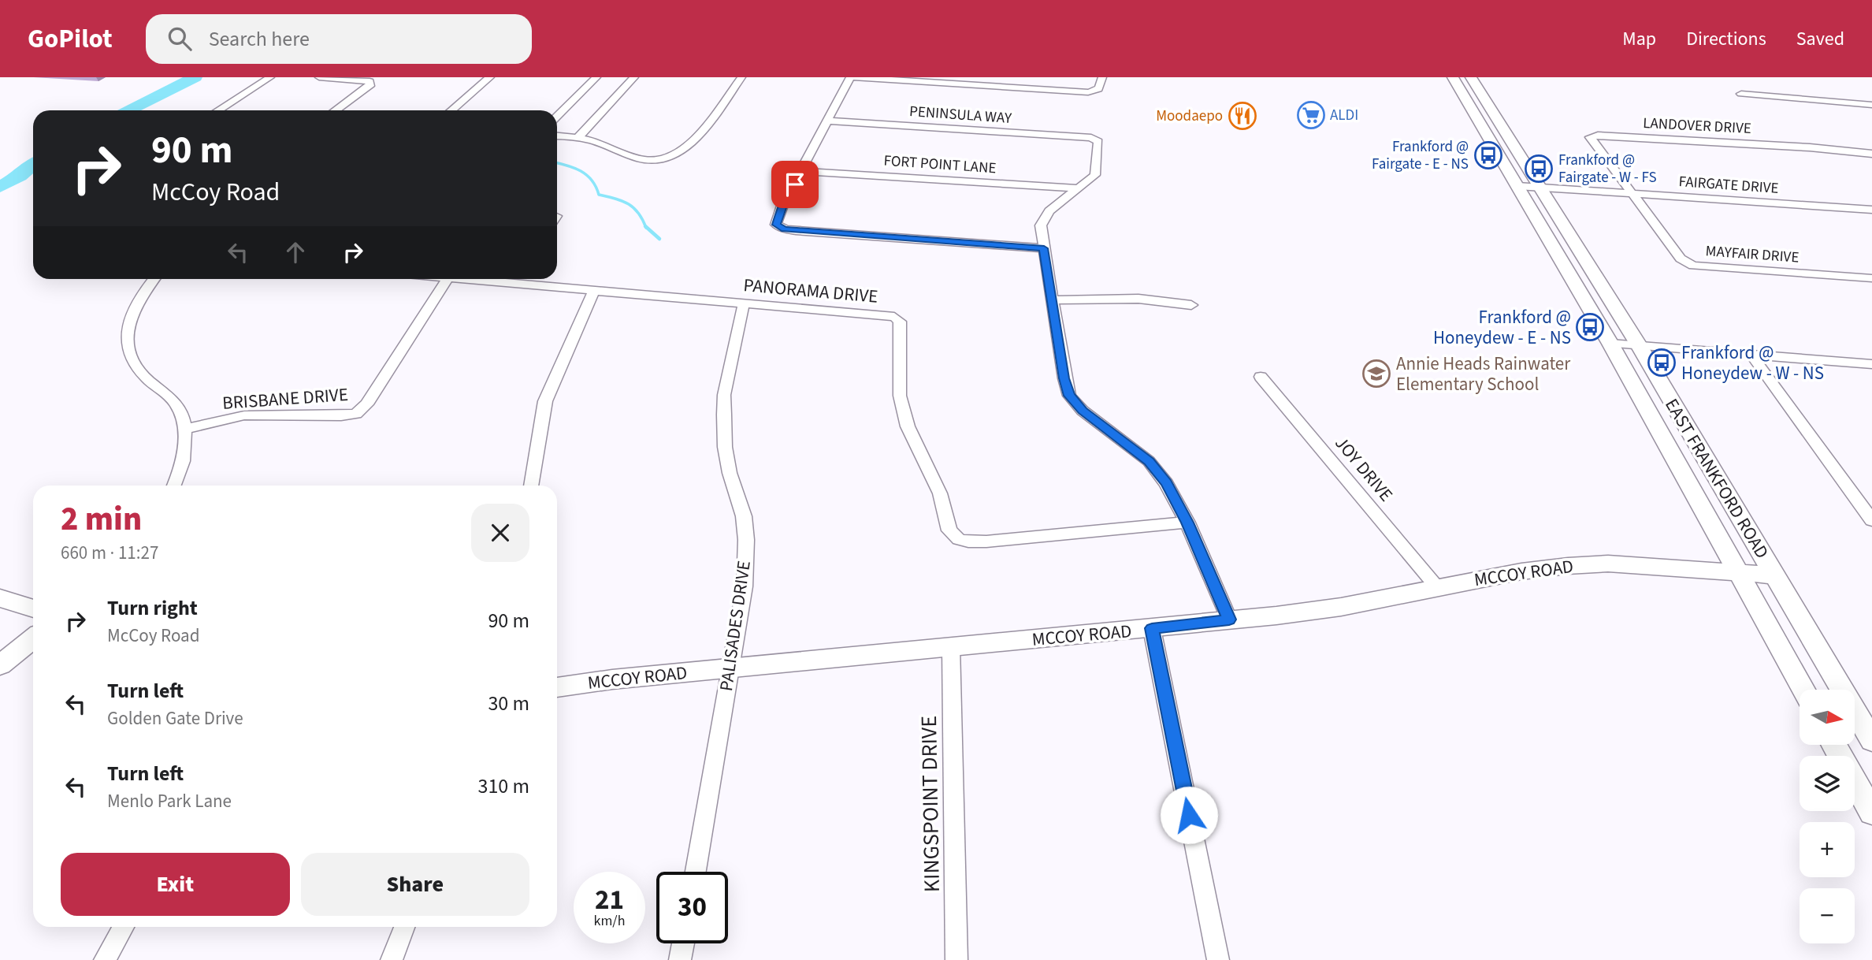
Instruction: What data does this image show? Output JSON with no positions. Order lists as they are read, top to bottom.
{
  "streets": {
    "main road": ["EAST FRANKFORD ROAD", "MCCOY ROAD"],
    "street": [
      "PENINSULA WAY",
      "LANDOVER DRIVE",
      "FORT POINT LANE",
      "FAIRGATE DRIVE",
      "MAYFAIR DRIVE",
      "PANORAMA DRIVE",
      "BRISBANE DRIVE",
      "JOY DRIVE",
      "PALISADES DRIVE",
      "KINGSPOINT DRIVE"
    ]
  },
  "crossings": [
    ["PENINSULA WAY", "FORT POINT LANE"],
    ["LANDOVER DRIVE", "FAIRGATE DRIVE"],
    ["LANDOVER DRIVE", "MAYFAIR DRIVE"],
    ["FAIRGATE DRIVE", "MAYFAIR DRIVE"],
    ["FAIRGATE DRIVE", "EAST FRANKFORD ROAD"],
    ["PANORAMA DRIVE", "PALISADES DRIVE"],
    ["JOY DRIVE", "MCCOY ROAD"],
    ["EAST FRANKFORD ROAD", "MCCOY ROAD"],
    ["MCCOY ROAD", "PALISADES DRIVE"],
    ["MCCOY ROAD", "KINGSPOINT DRIVE"]
  ],
  "places": {
    "supermarket": ["ALDI"],
    "restaurant": ["Moodaepo"],
    "bus stop": [
      "Frankford @ Fairgate - E - NS",
      "Frankford @ Fairgate - W - FS",
      "Frankford @ Honeydew - E - NS",
      "Frankford @ Honeydew - W - NS"
    ],
    "school or university": ["Annie Heads Rainwater Elementary School"]
  },
  "north": "right",
  "page": {
    "header": "GoPilot",
    "search": "Search here",
    "nav": ["Map", "Directions", "Saved"],
    "turn": ["90 m", "McCoy Road"],
    "heading": ["2 min", "660 m · 11:27"],
    "list": [
      {
        "name": "Turn right",
        "note": "McCoy Road",
        "value": "90 m"
      },
      {
        "name": "Turn left",
        "note": "Golden Gate Drive",
        "value": "30 m"
      },
      {
        "name": "Turn left",
        "note": "Menlo Park Lane",
        "value": "310 m"
      }
    ],
    "map_buttons": ["+", "−"],
    "buttons": ["Exit", "Share"],
    "speed": "21 km/h",
    "limit": "30"
  }
}
